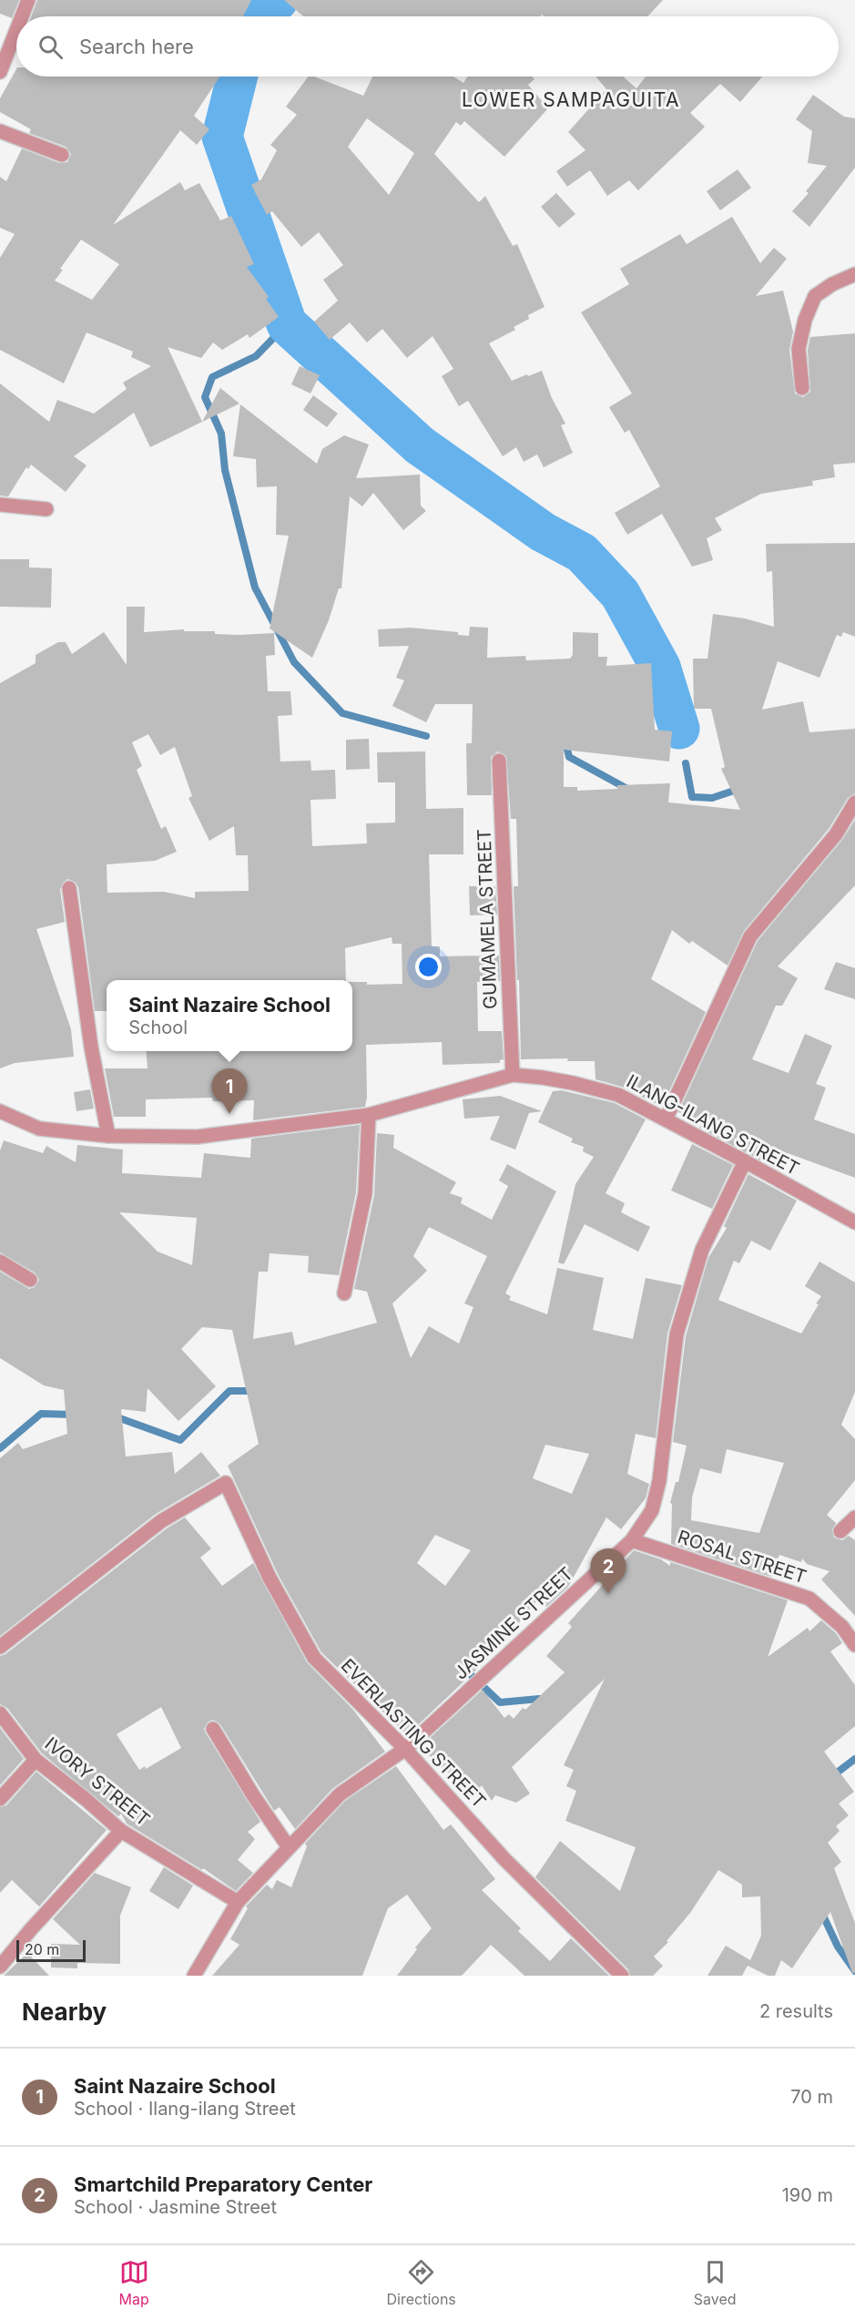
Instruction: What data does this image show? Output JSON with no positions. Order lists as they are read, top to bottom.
{
  "streets": {
    "street": [
      "GUMAMELA STREET",
      "ILANG-ILANG STREET",
      "ROSAL STREET",
      "JASMINE STREET",
      "EVERLASTING STREET",
      "IVORY STREET"
    ]
  },
  "crossings": [
    ["GUMAMELA STREET", "ILANG-ILANG STREET"],
    ["ILANG-ILANG STREET", "JASMINE STREET"],
    ["ROSAL STREET", "JASMINE STREET"],
    ["JASMINE STREET", "EVERLASTING STREET"],
    ["JASMINE STREET", "IVORY STREET"]
  ],
  "districts": ["LOWER SAMPAGUITA"],
  "scale_bar": "20 m",
  "page": {
    "search": "Search here",
    "popup": ["Saint Nazaire School", "School"],
    "pins": ["1", "2"],
    "scale": "20 m",
    "heading": ["Nearby", "2 results"],
    "list": [
      {
        "mark": "1",
        "name": "Saint Nazaire School",
        "note": "School · Ilang-ilang Street",
        "value": "70 m"
      },
      {
        "mark": "2",
        "name": "Smartchild Preparatory Center",
        "note": "School · Jasmine Street",
        "value": "190 m"
      }
    ],
    "nav": ["Map", "Directions", "Saved"]
  }
}
